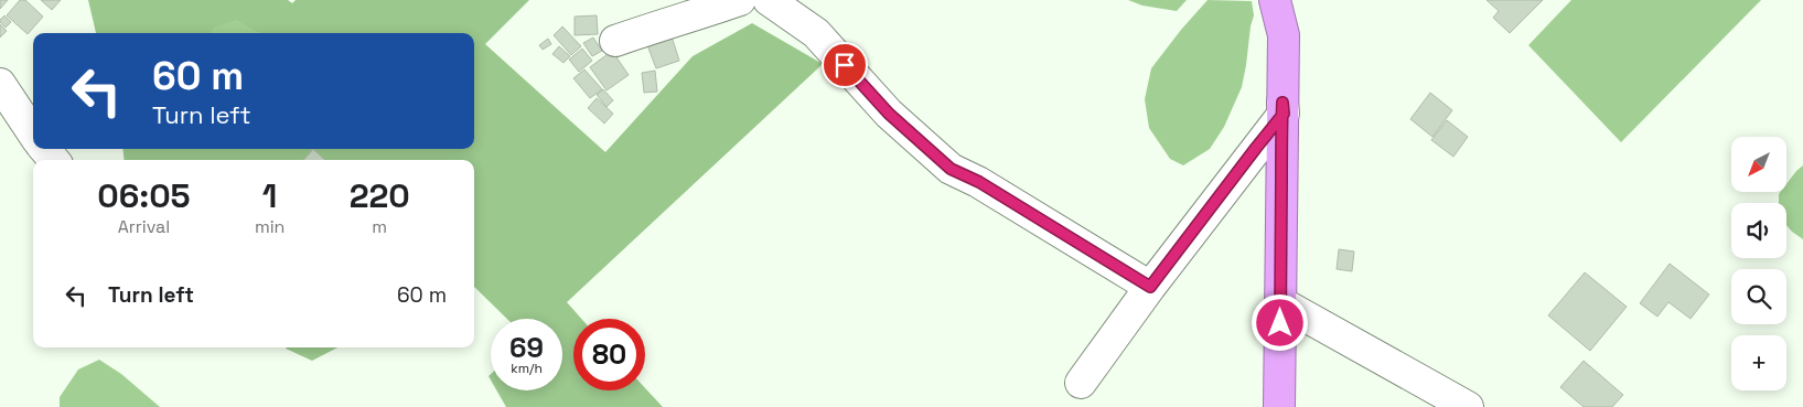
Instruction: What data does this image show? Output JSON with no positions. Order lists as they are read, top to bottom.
{
  "north": "bottom left",
  "page": {
    "turn": ["60 m", "Turn left"],
    "map_buttons": "+",
    "eta": [
      "06:05",
      "Arrival",
      "1",
      "min",
      "220",
      "m"
    ],
    "list": [
      {
        "name": "Turn left",
        "value": "60 m"
      }
    ],
    "speed": "69 km/h",
    "limit": "80"
  }
}
